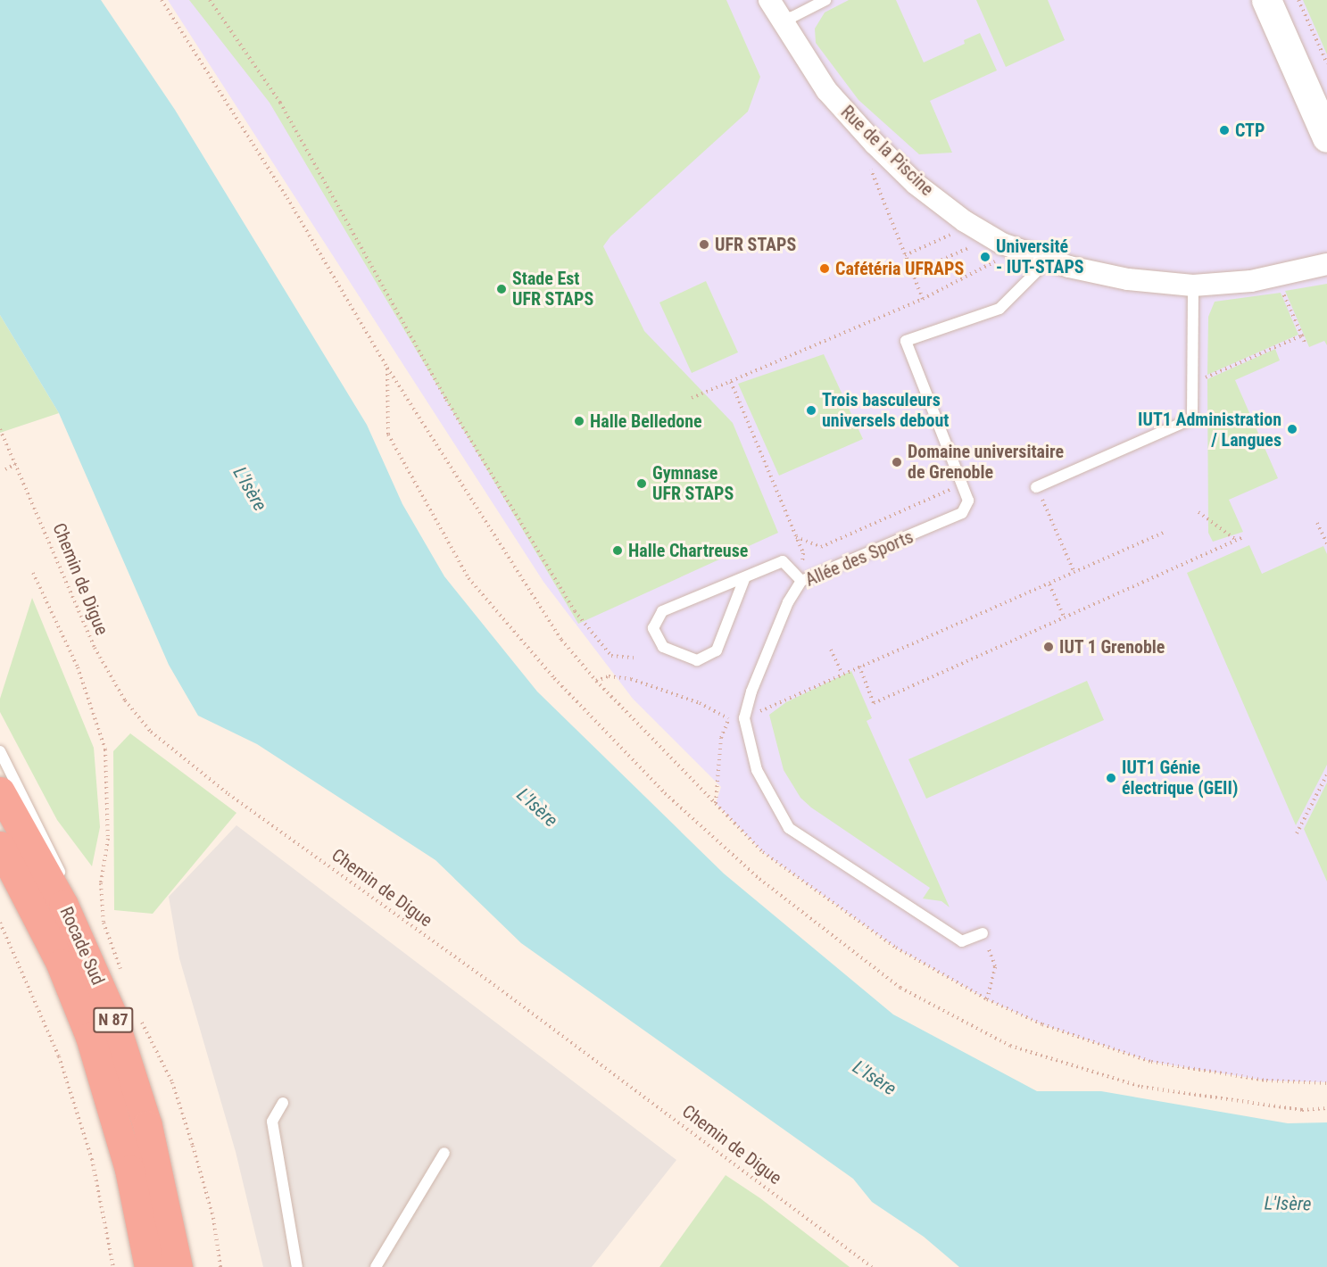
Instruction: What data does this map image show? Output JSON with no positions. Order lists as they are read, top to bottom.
{
  "streets": {
    "highway": ["Rocade Sud", "N 87"],
    "street": ["Rue de la Piscine"],
    "lane": ["Allée des Sports"],
    "path": ["Chemin de Digue"]
  },
  "crossings": [
    ["Rue de la Piscine", "Allée des Sports"]
  ],
  "water": ["L'Isère"],
  "places": [
    "CTP",
    "UFR STAPS",
    "Université - IUT-STAPS",
    "Cafétéria UFRAPS",
    "Stade Est UFR STAPS",
    "Trois basculeurs universels debout",
    "Halle Belledone",
    "IUT1 Administration / Langues",
    "Domaine universitaire de Grenoble",
    "Gymnase UFR STAPS",
    "Halle Chartreuse",
    "IUT 1 Grenoble",
    "IUT1 Génie électrique (GEII)"
  ]
}
